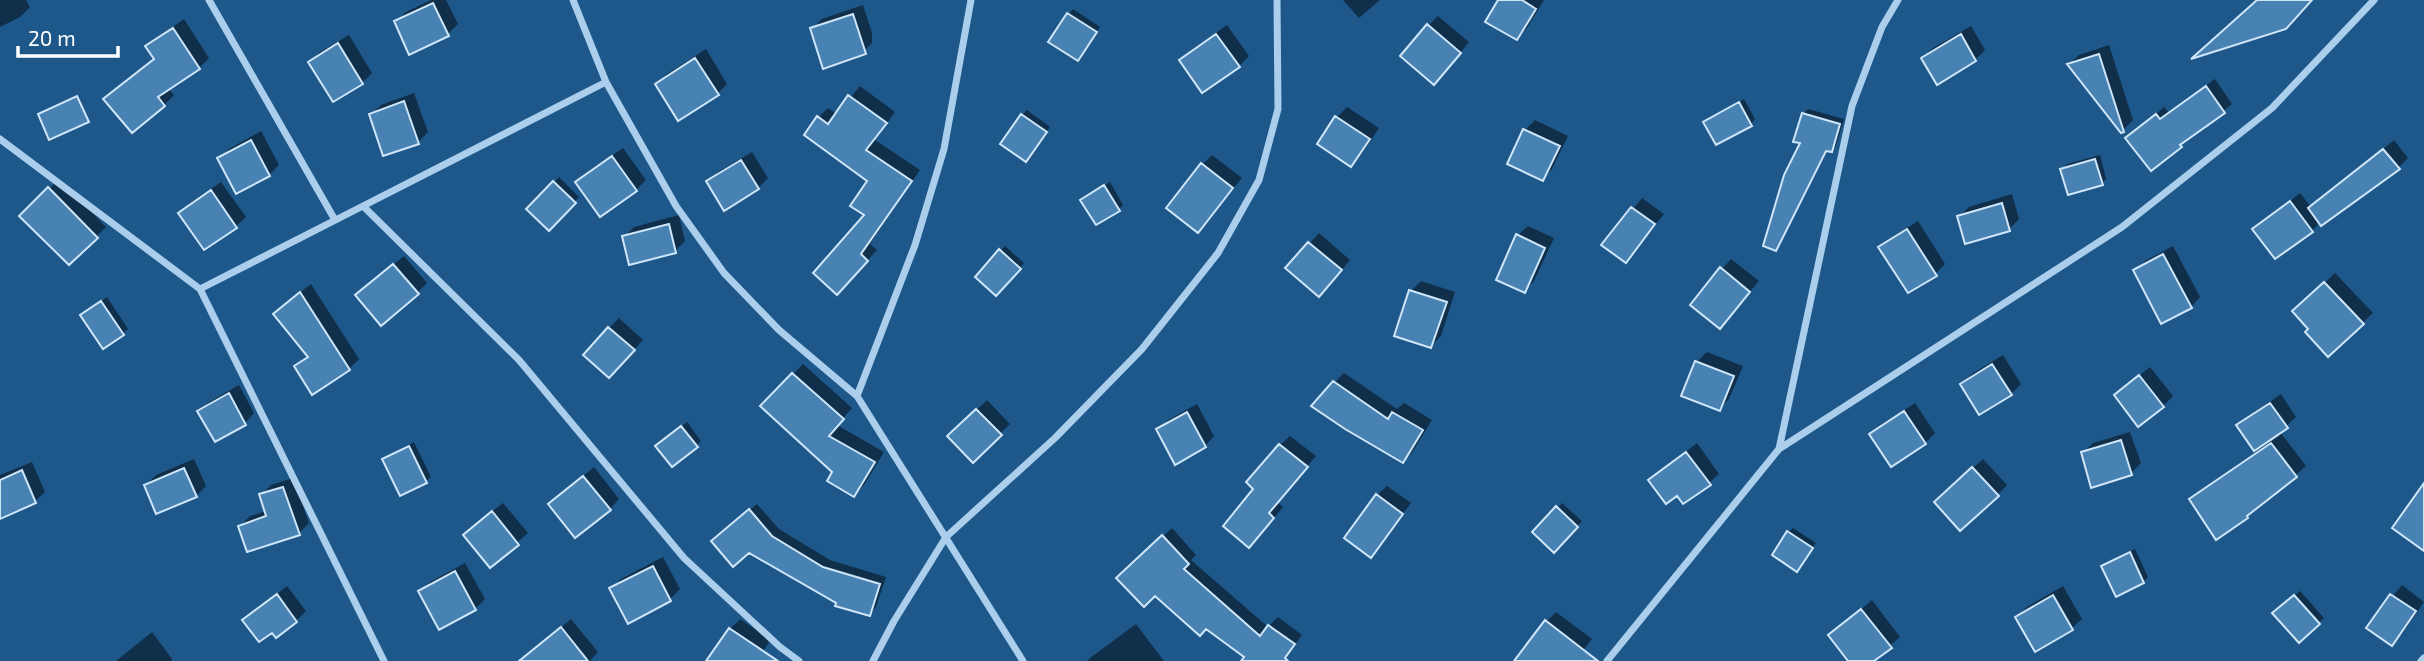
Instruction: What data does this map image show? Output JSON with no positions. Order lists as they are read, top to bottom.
{
  "scale_bar": "20 m"
}
